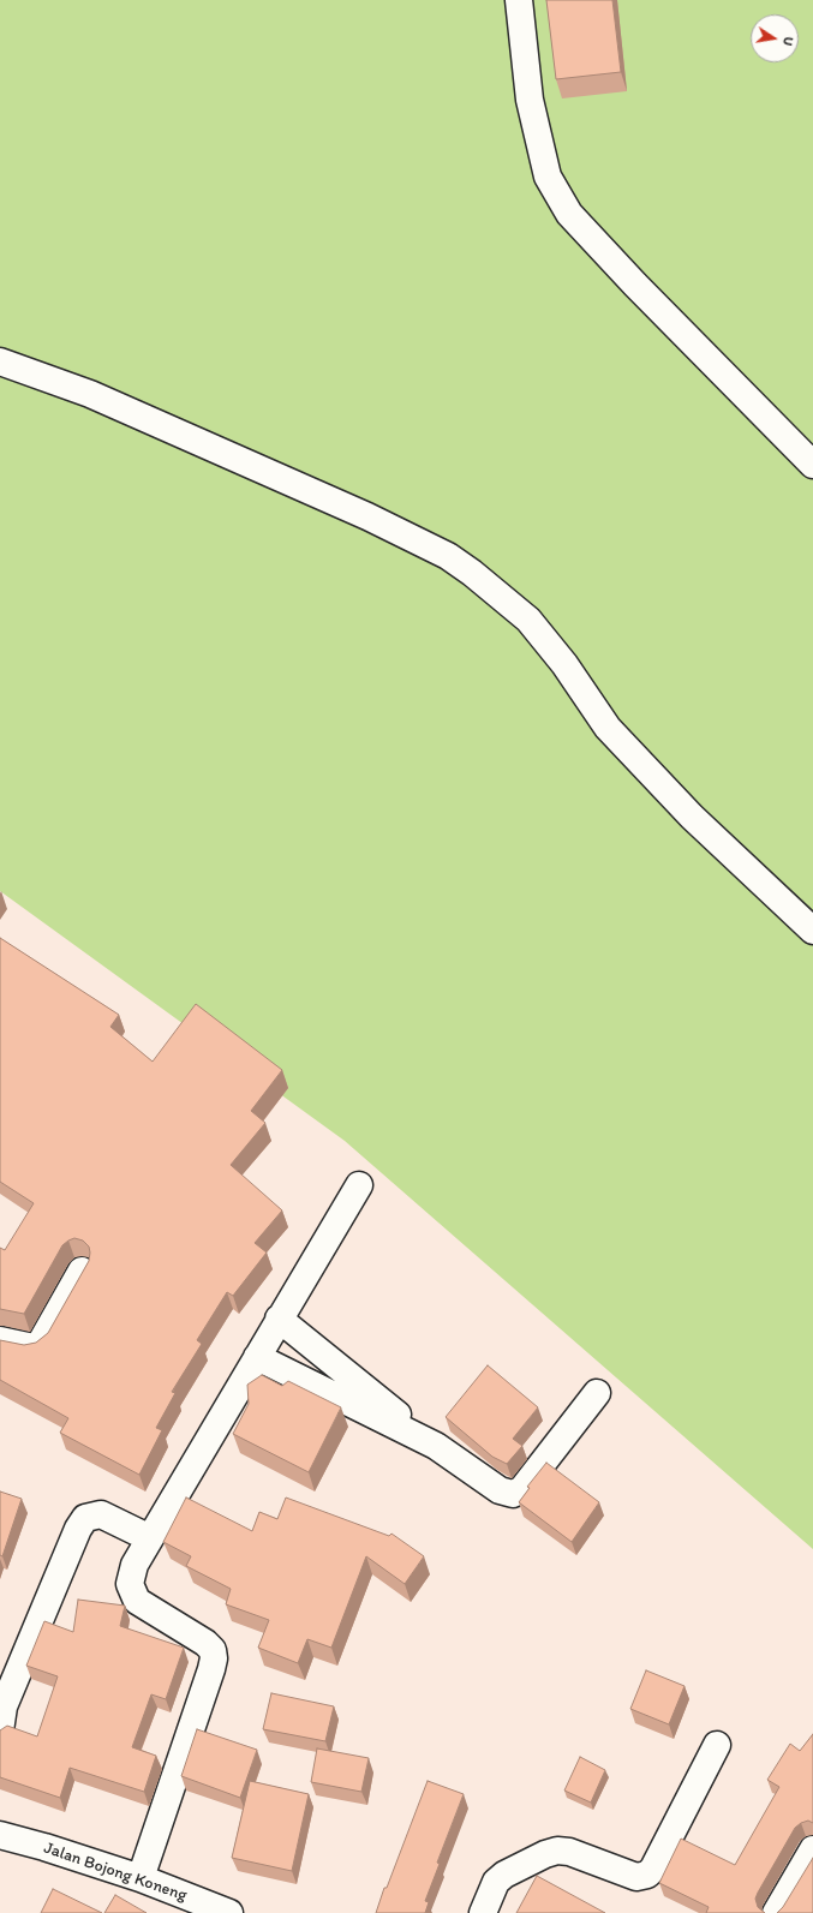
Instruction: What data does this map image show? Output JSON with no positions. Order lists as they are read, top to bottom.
{
  "streets": {
    "street": ["Jalan Bojong Koneng"]
  },
  "north": "right"
}
